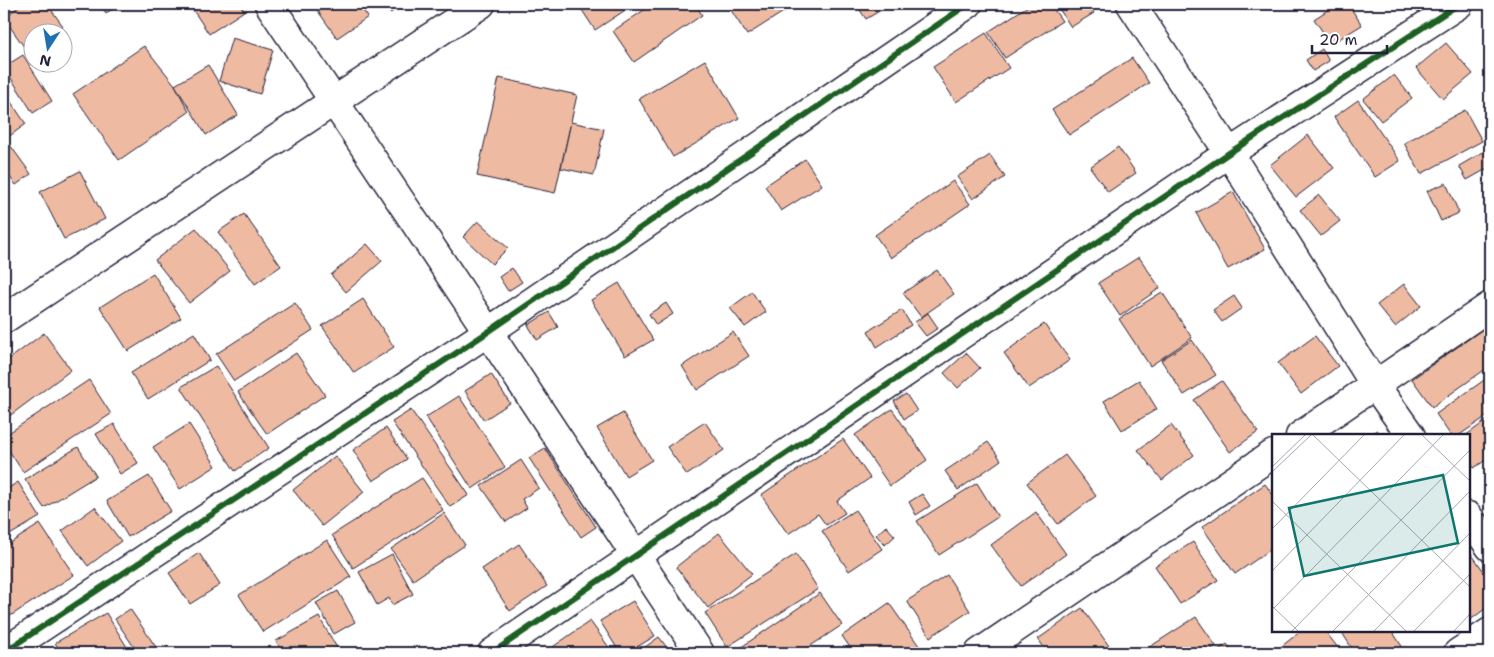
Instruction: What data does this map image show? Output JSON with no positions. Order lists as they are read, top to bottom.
{
  "scale_bar": "20 m",
  "north": "bottom"
}
